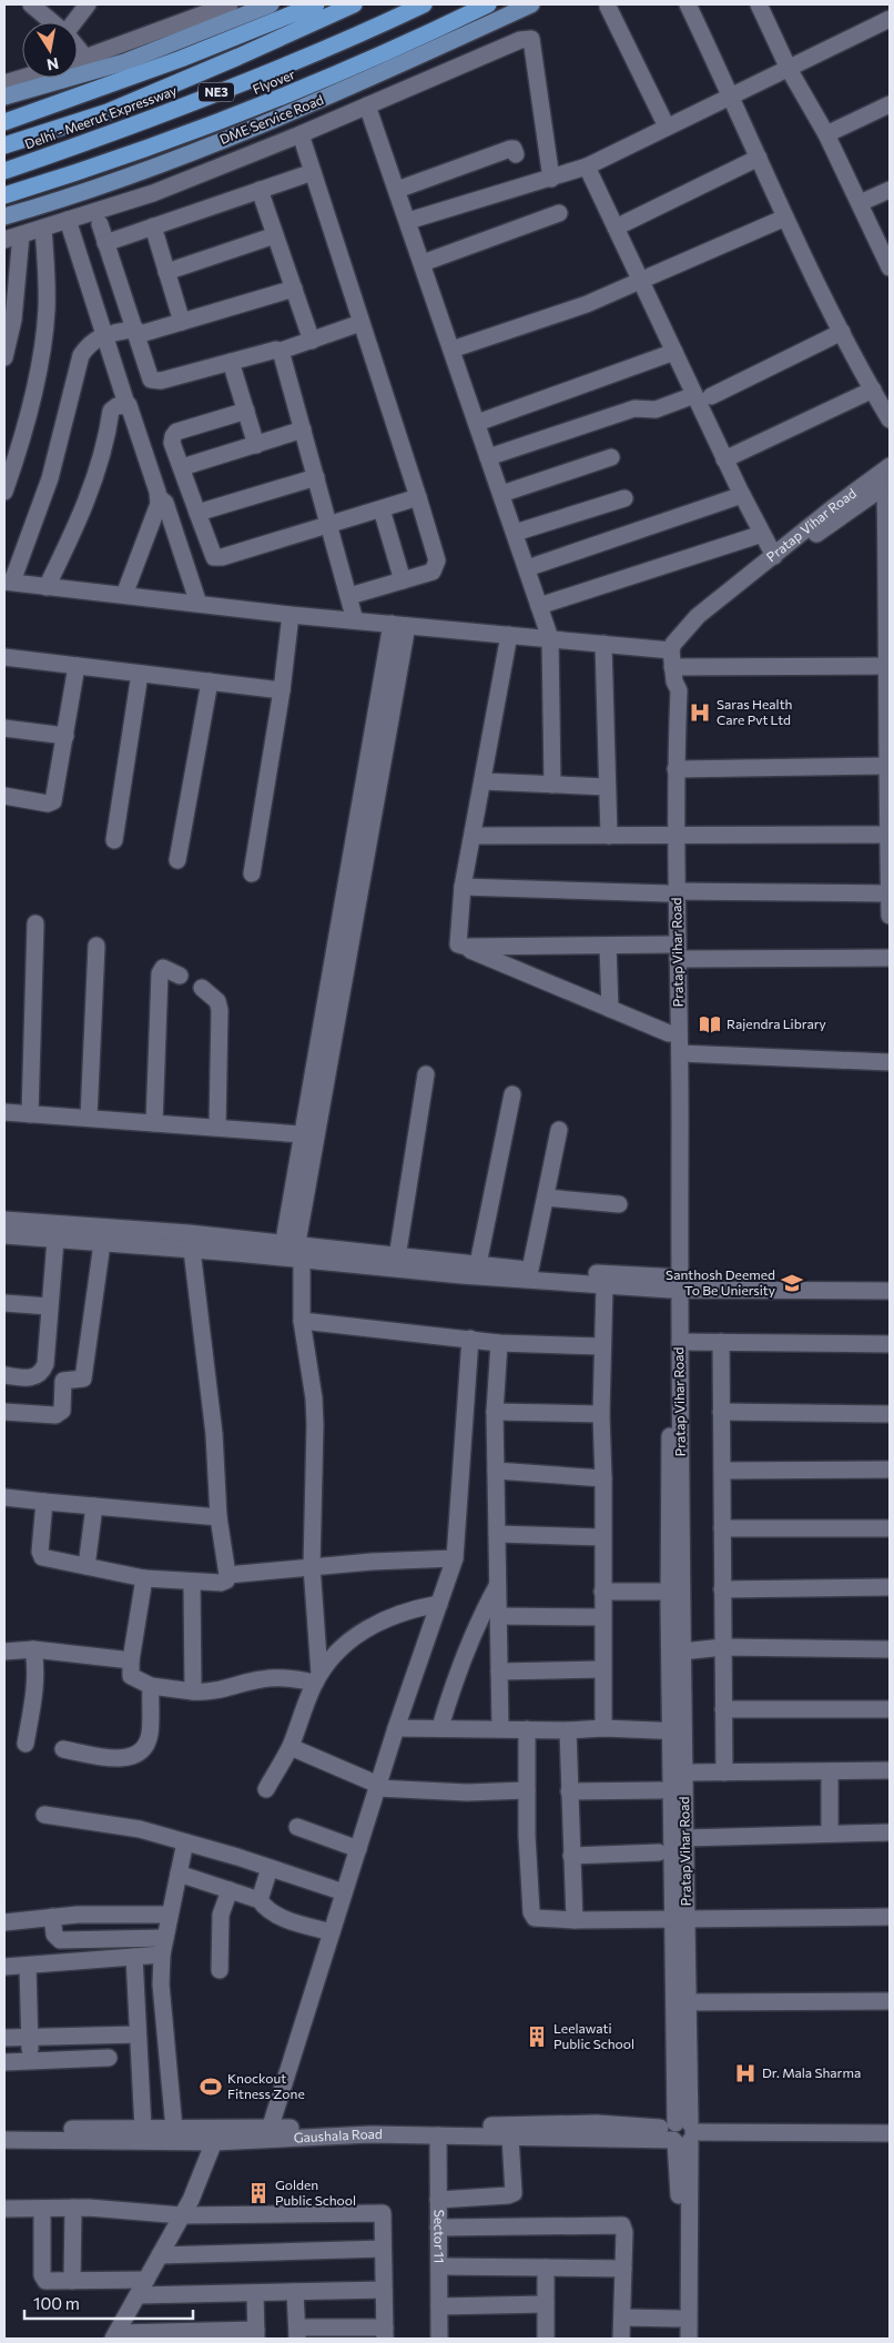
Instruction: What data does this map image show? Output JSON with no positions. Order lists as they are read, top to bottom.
{
  "streets": {
    "highway": ["Flyover", "NE3", "Delhi - Meerut Expressway"],
    "main road": ["DME Service Road"],
    "street": ["Pratap Vihar Road", "Gaushala Road", "Sector 11"]
  },
  "crossings": [
    ["Pratap Vihar Road", "Gaushala Road"],
    ["Gaushala Road", "Sector 11"]
  ],
  "places": {
    "hospital": ["Saras Health Care Pvt Ltd", "Dr. Mala Sharma"],
    "library": ["Rajendra Library"],
    "school or university": ["Santhosh Deemed To Be Uniersity"],
    "building": ["Leelawati Public School", "Golden Public School"],
    "sports": ["Knockout Fitness Zone"]
  },
  "scale_bar": "100 m",
  "north": "bottom"
}
